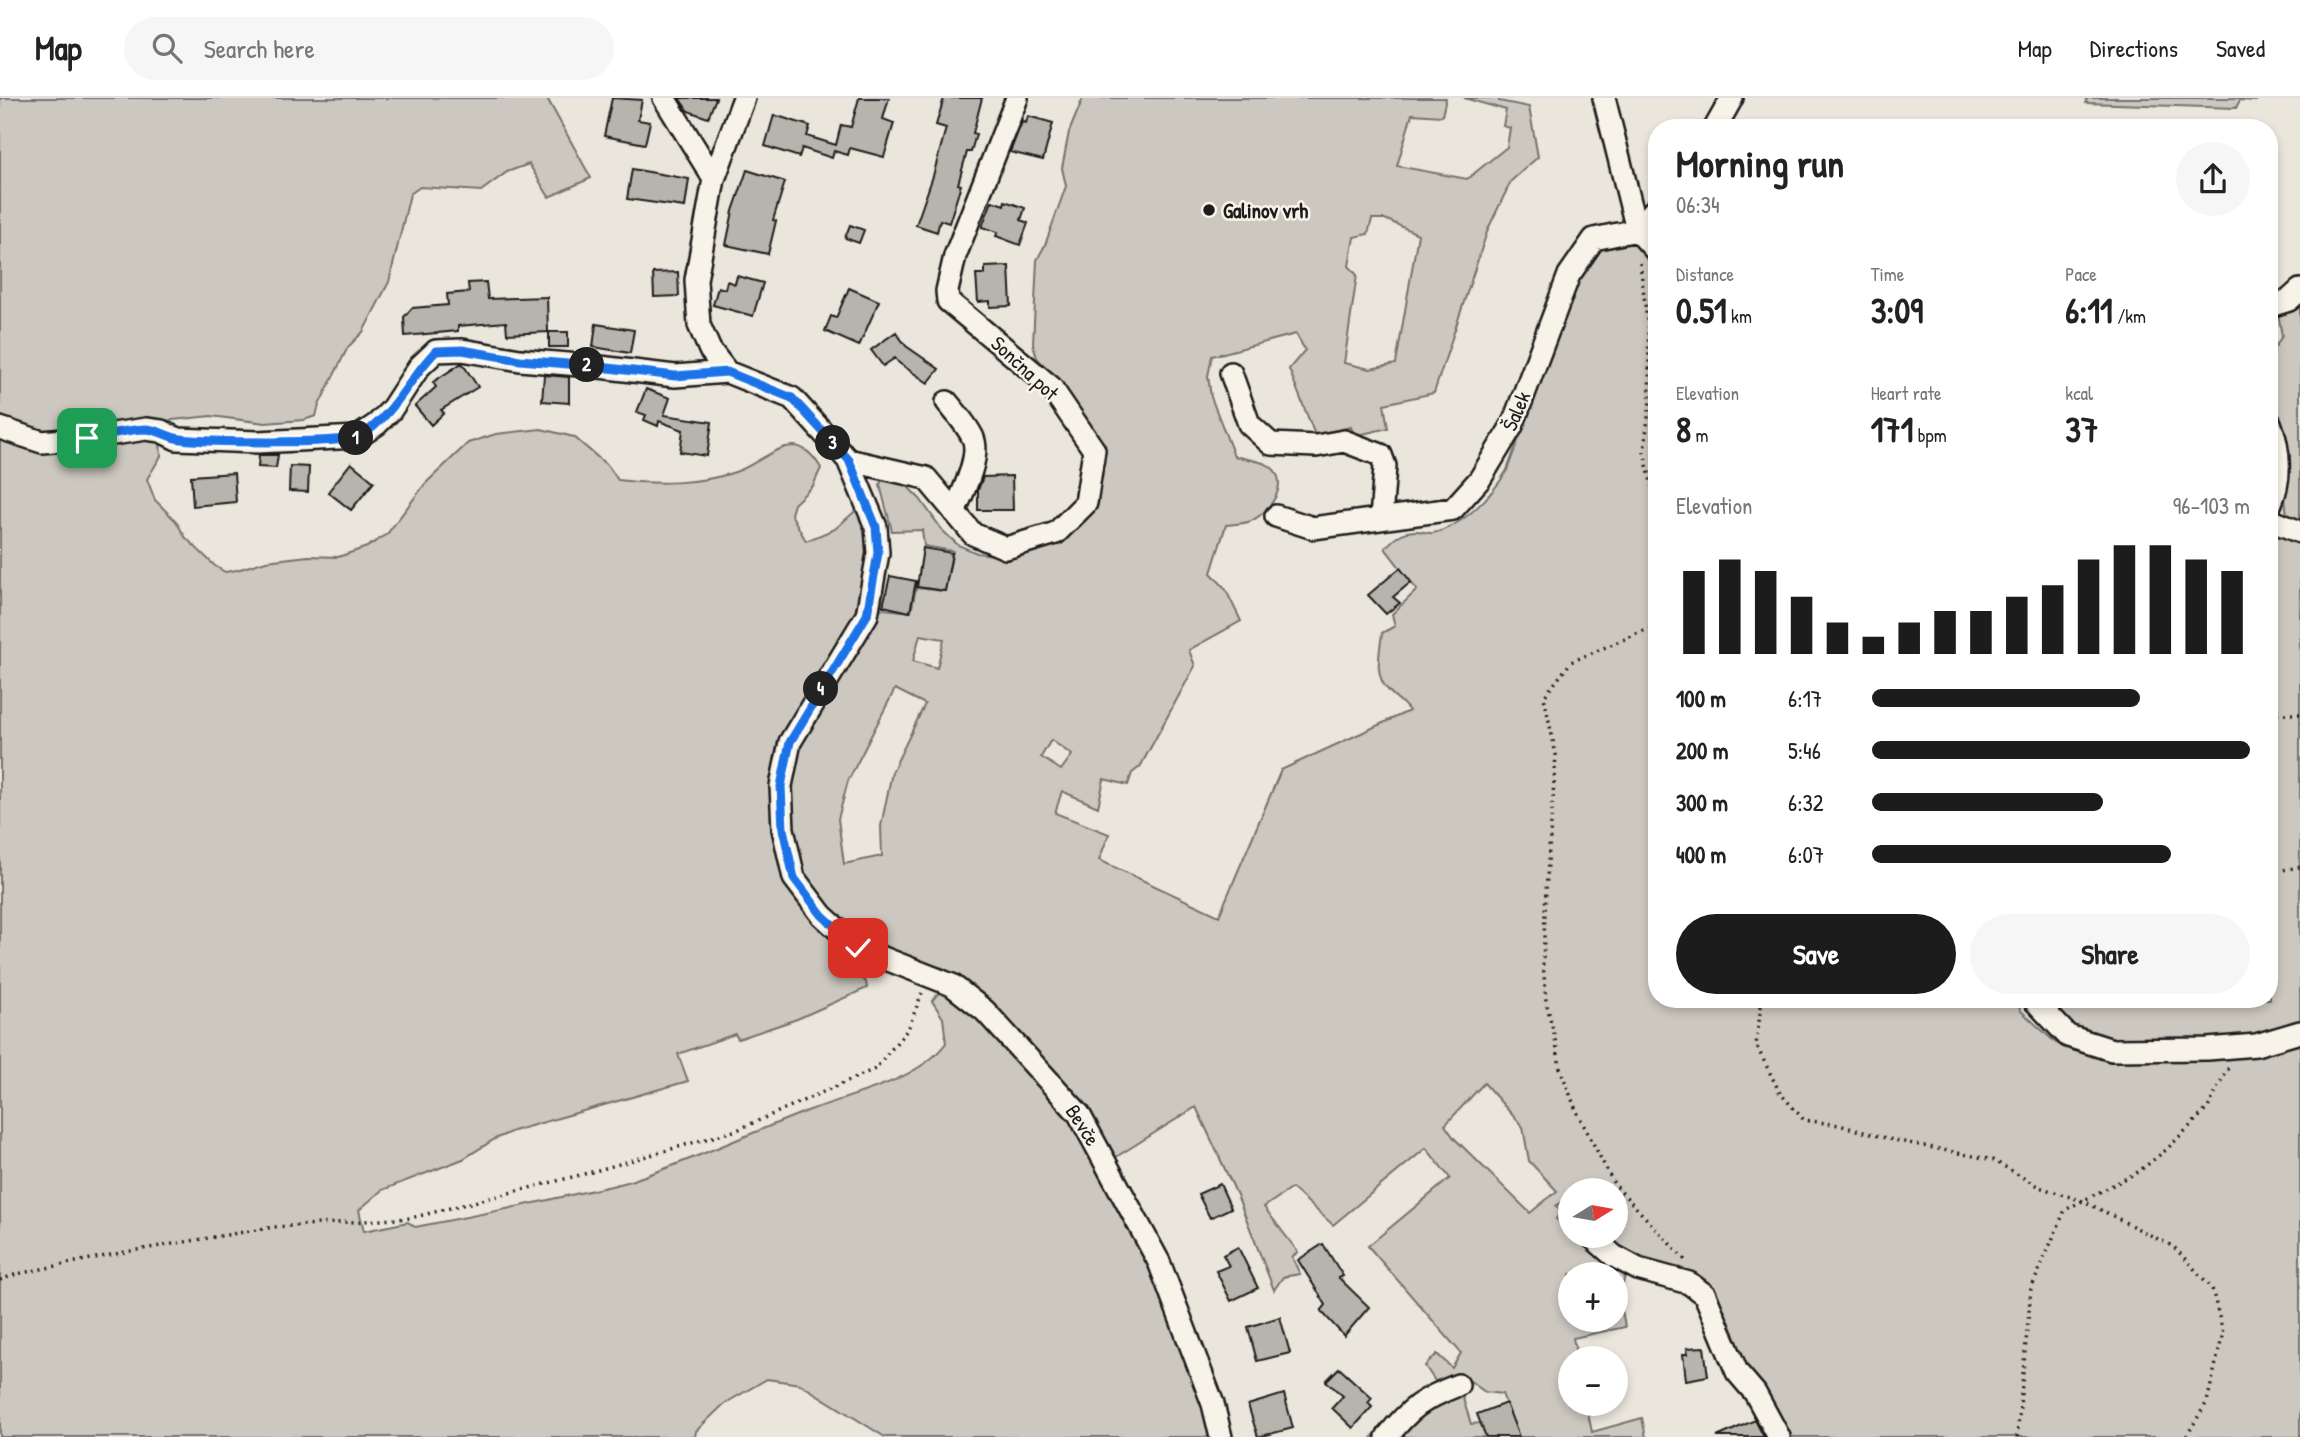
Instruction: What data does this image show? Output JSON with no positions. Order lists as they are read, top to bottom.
{
  "streets": {
    "street": ["Sončna pot", "Šalek", "Bevče"]
  },
  "crossings": [
    ["Sončna pot", "Bevče"]
  ],
  "places": ["Galinov vrh"],
  "north": "right",
  "page": {
    "header": "Map",
    "search": "Search here",
    "nav": ["Map", "Directions", "Saved"],
    "heading": ["Morning run", "06:34"],
    "stats": [
      ["Distance", "0.51 km"],
      ["Time", "3:09"],
      ["Pace", "6:11 /km"],
      ["Elevation", "8 m"],
      ["Heart rate", "171 bpm"],
      ["kcal", "37"]
    ],
    "pins": [
      "2",
      "1",
      "3",
      "4"
    ],
    "chart": ["Elevation", "96–103 m"],
    "list": [
      {
        "name": "100 m",
        "note": "6:17"
      },
      {
        "name": "200 m",
        "note": "5:46"
      },
      {
        "name": "300 m",
        "note": "6:32"
      },
      {
        "name": "400 m",
        "note": "6:07"
      }
    ],
    "buttons": ["Save", "Share"],
    "map_buttons": ["+", "−"]
  }
}
